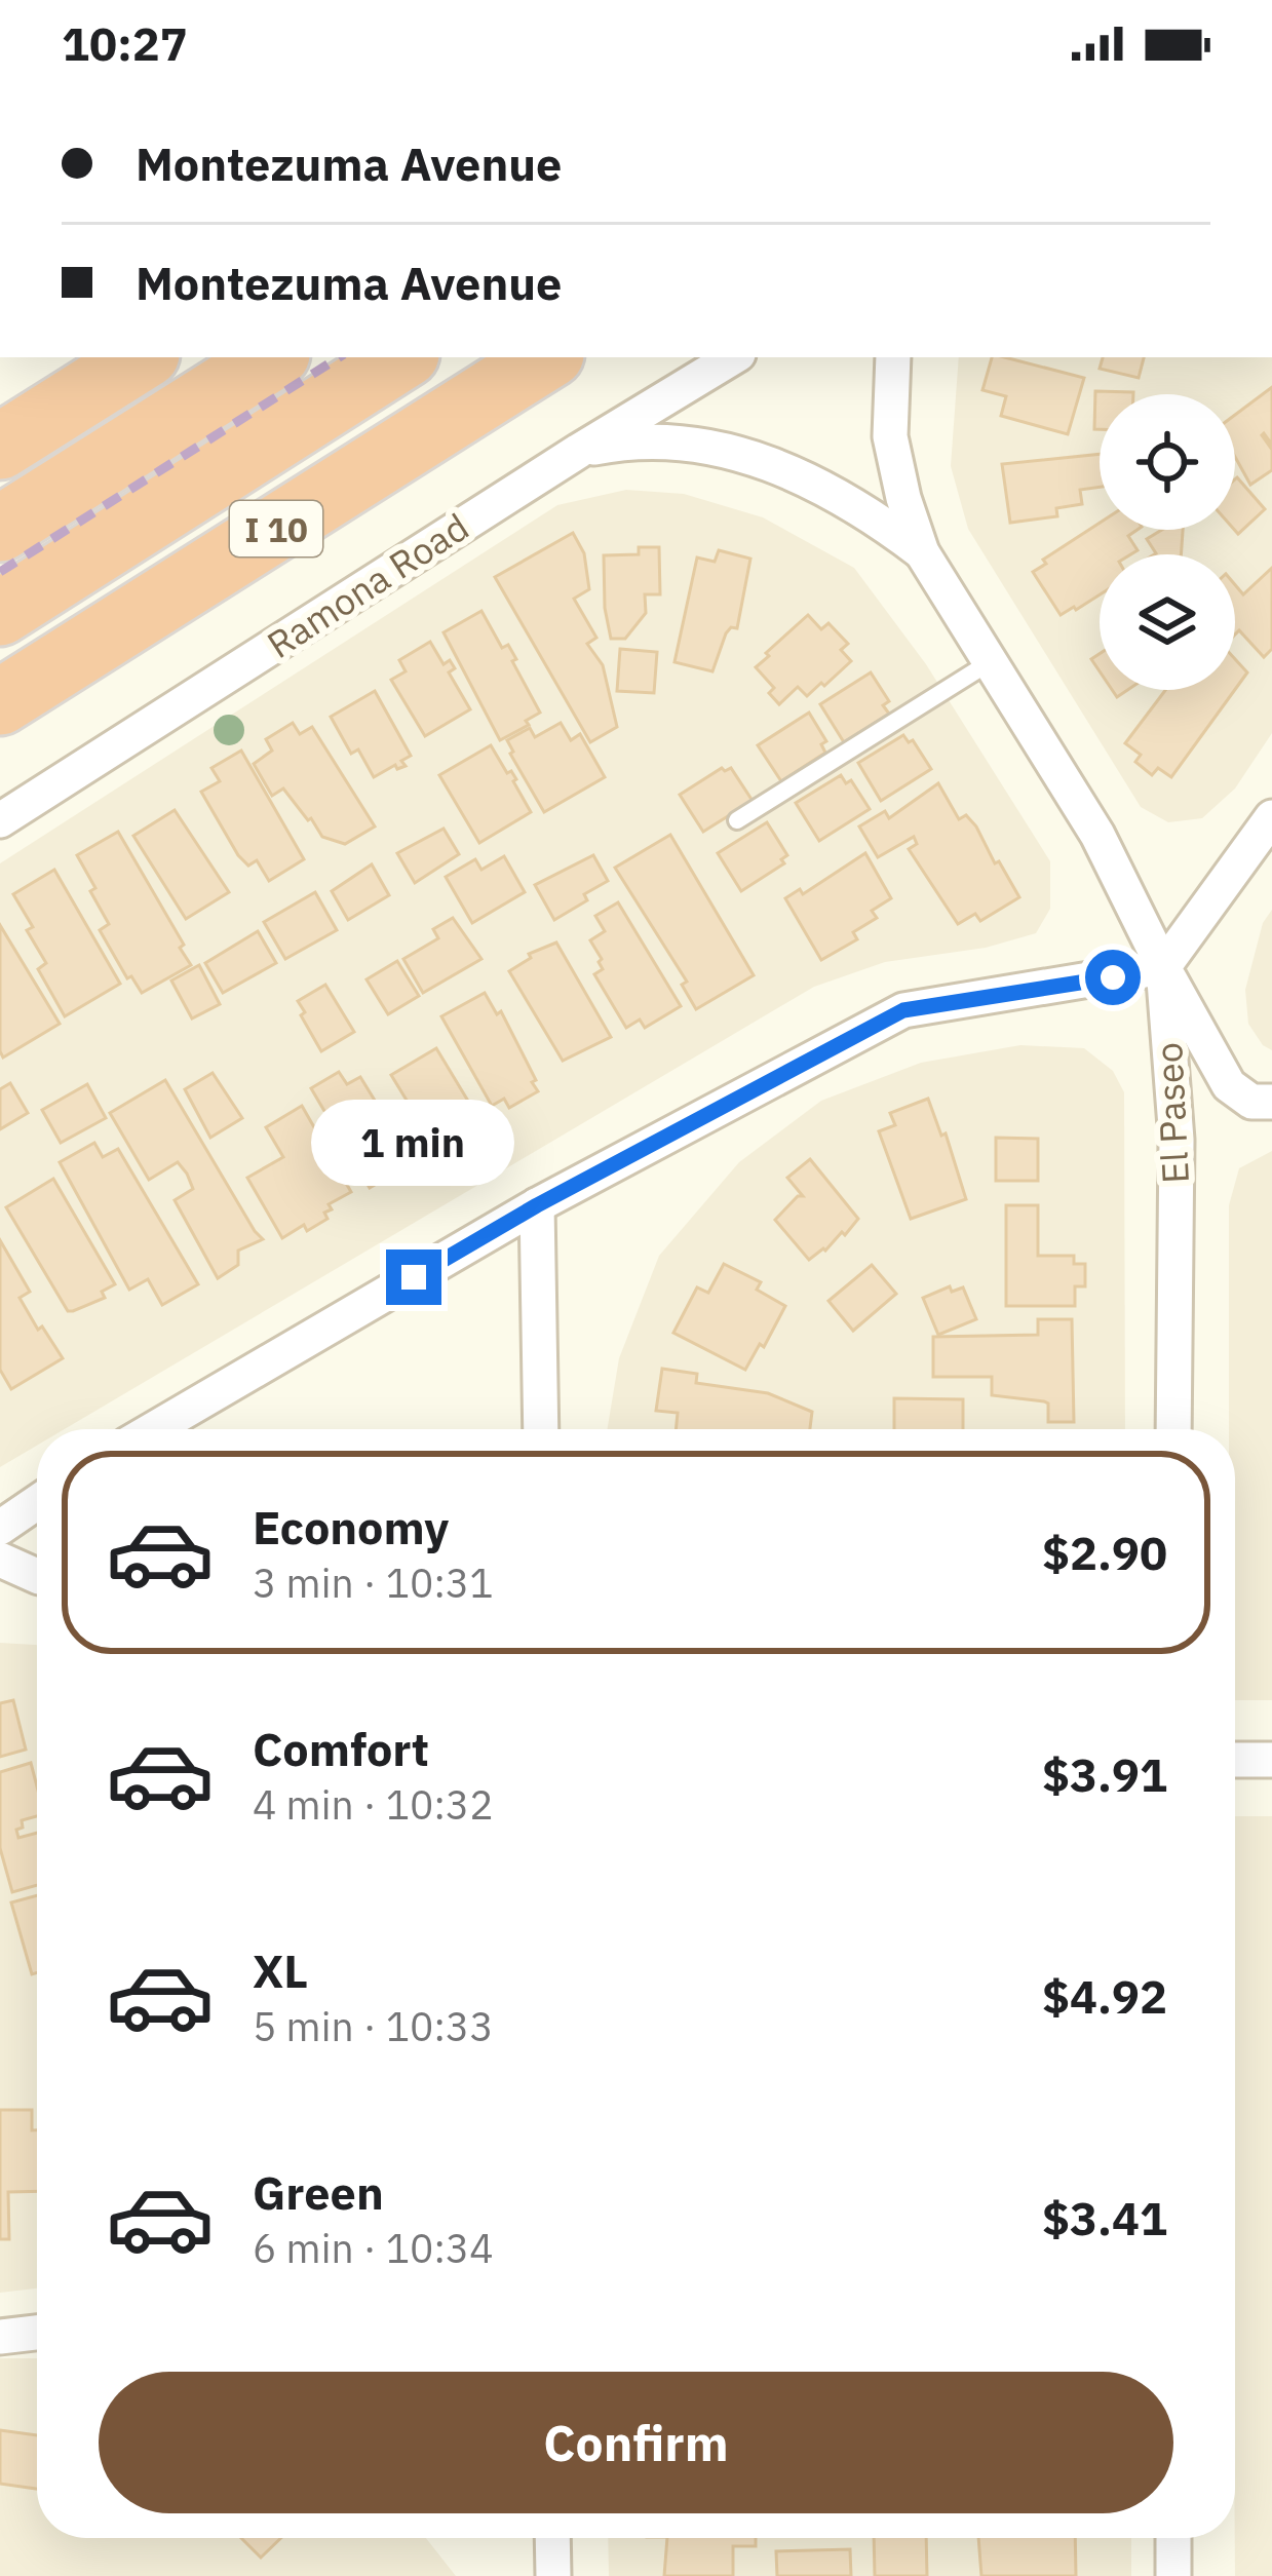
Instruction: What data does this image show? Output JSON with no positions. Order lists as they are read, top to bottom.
{
  "streets": {
    "highway": ["I 10"],
    "street": ["Ramona Road", "El Paseo"]
  },
  "crossings": [
    ["Ramona Road", "El Paseo"]
  ],
  "page": {
    "status": "10:27",
    "banner": ["Montezuma Avenue", "Montezuma Avenue"],
    "bubble": "1 min",
    "list": [
      {
        "name": "Economy",
        "note": "3 min · 10:31",
        "value": "$2.90"
      },
      {
        "name": "Comfort",
        "note": "4 min · 10:32",
        "value": "$3.91"
      },
      {
        "name": "XL",
        "note": "5 min · 10:33",
        "value": "$4.92"
      },
      {
        "name": "Green",
        "note": "6 min · 10:34",
        "value": "$3.41"
      }
    ],
    "buttons": "Confirm"
  }
}
